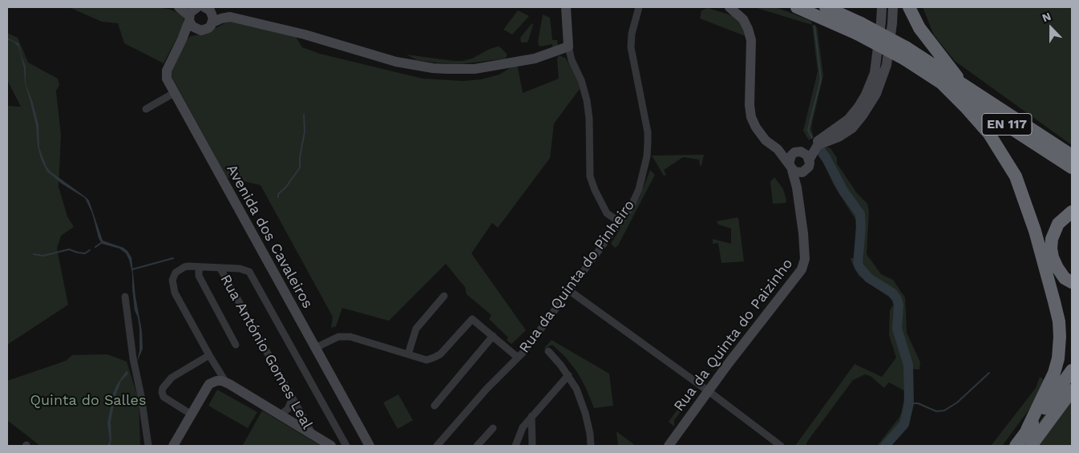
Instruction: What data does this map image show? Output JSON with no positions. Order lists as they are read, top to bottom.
{
  "streets": {
    "highway": ["EN 117"],
    "street": [
      "Avenida dos Cavaleiros",
      "Rua da Quinta do Pinheiro",
      "Rua da Quinta do Paizinho",
      "Rua António Gomes Leal"
    ]
  },
  "parks": ["Quinta do Salles"],
  "north": "top"
}
